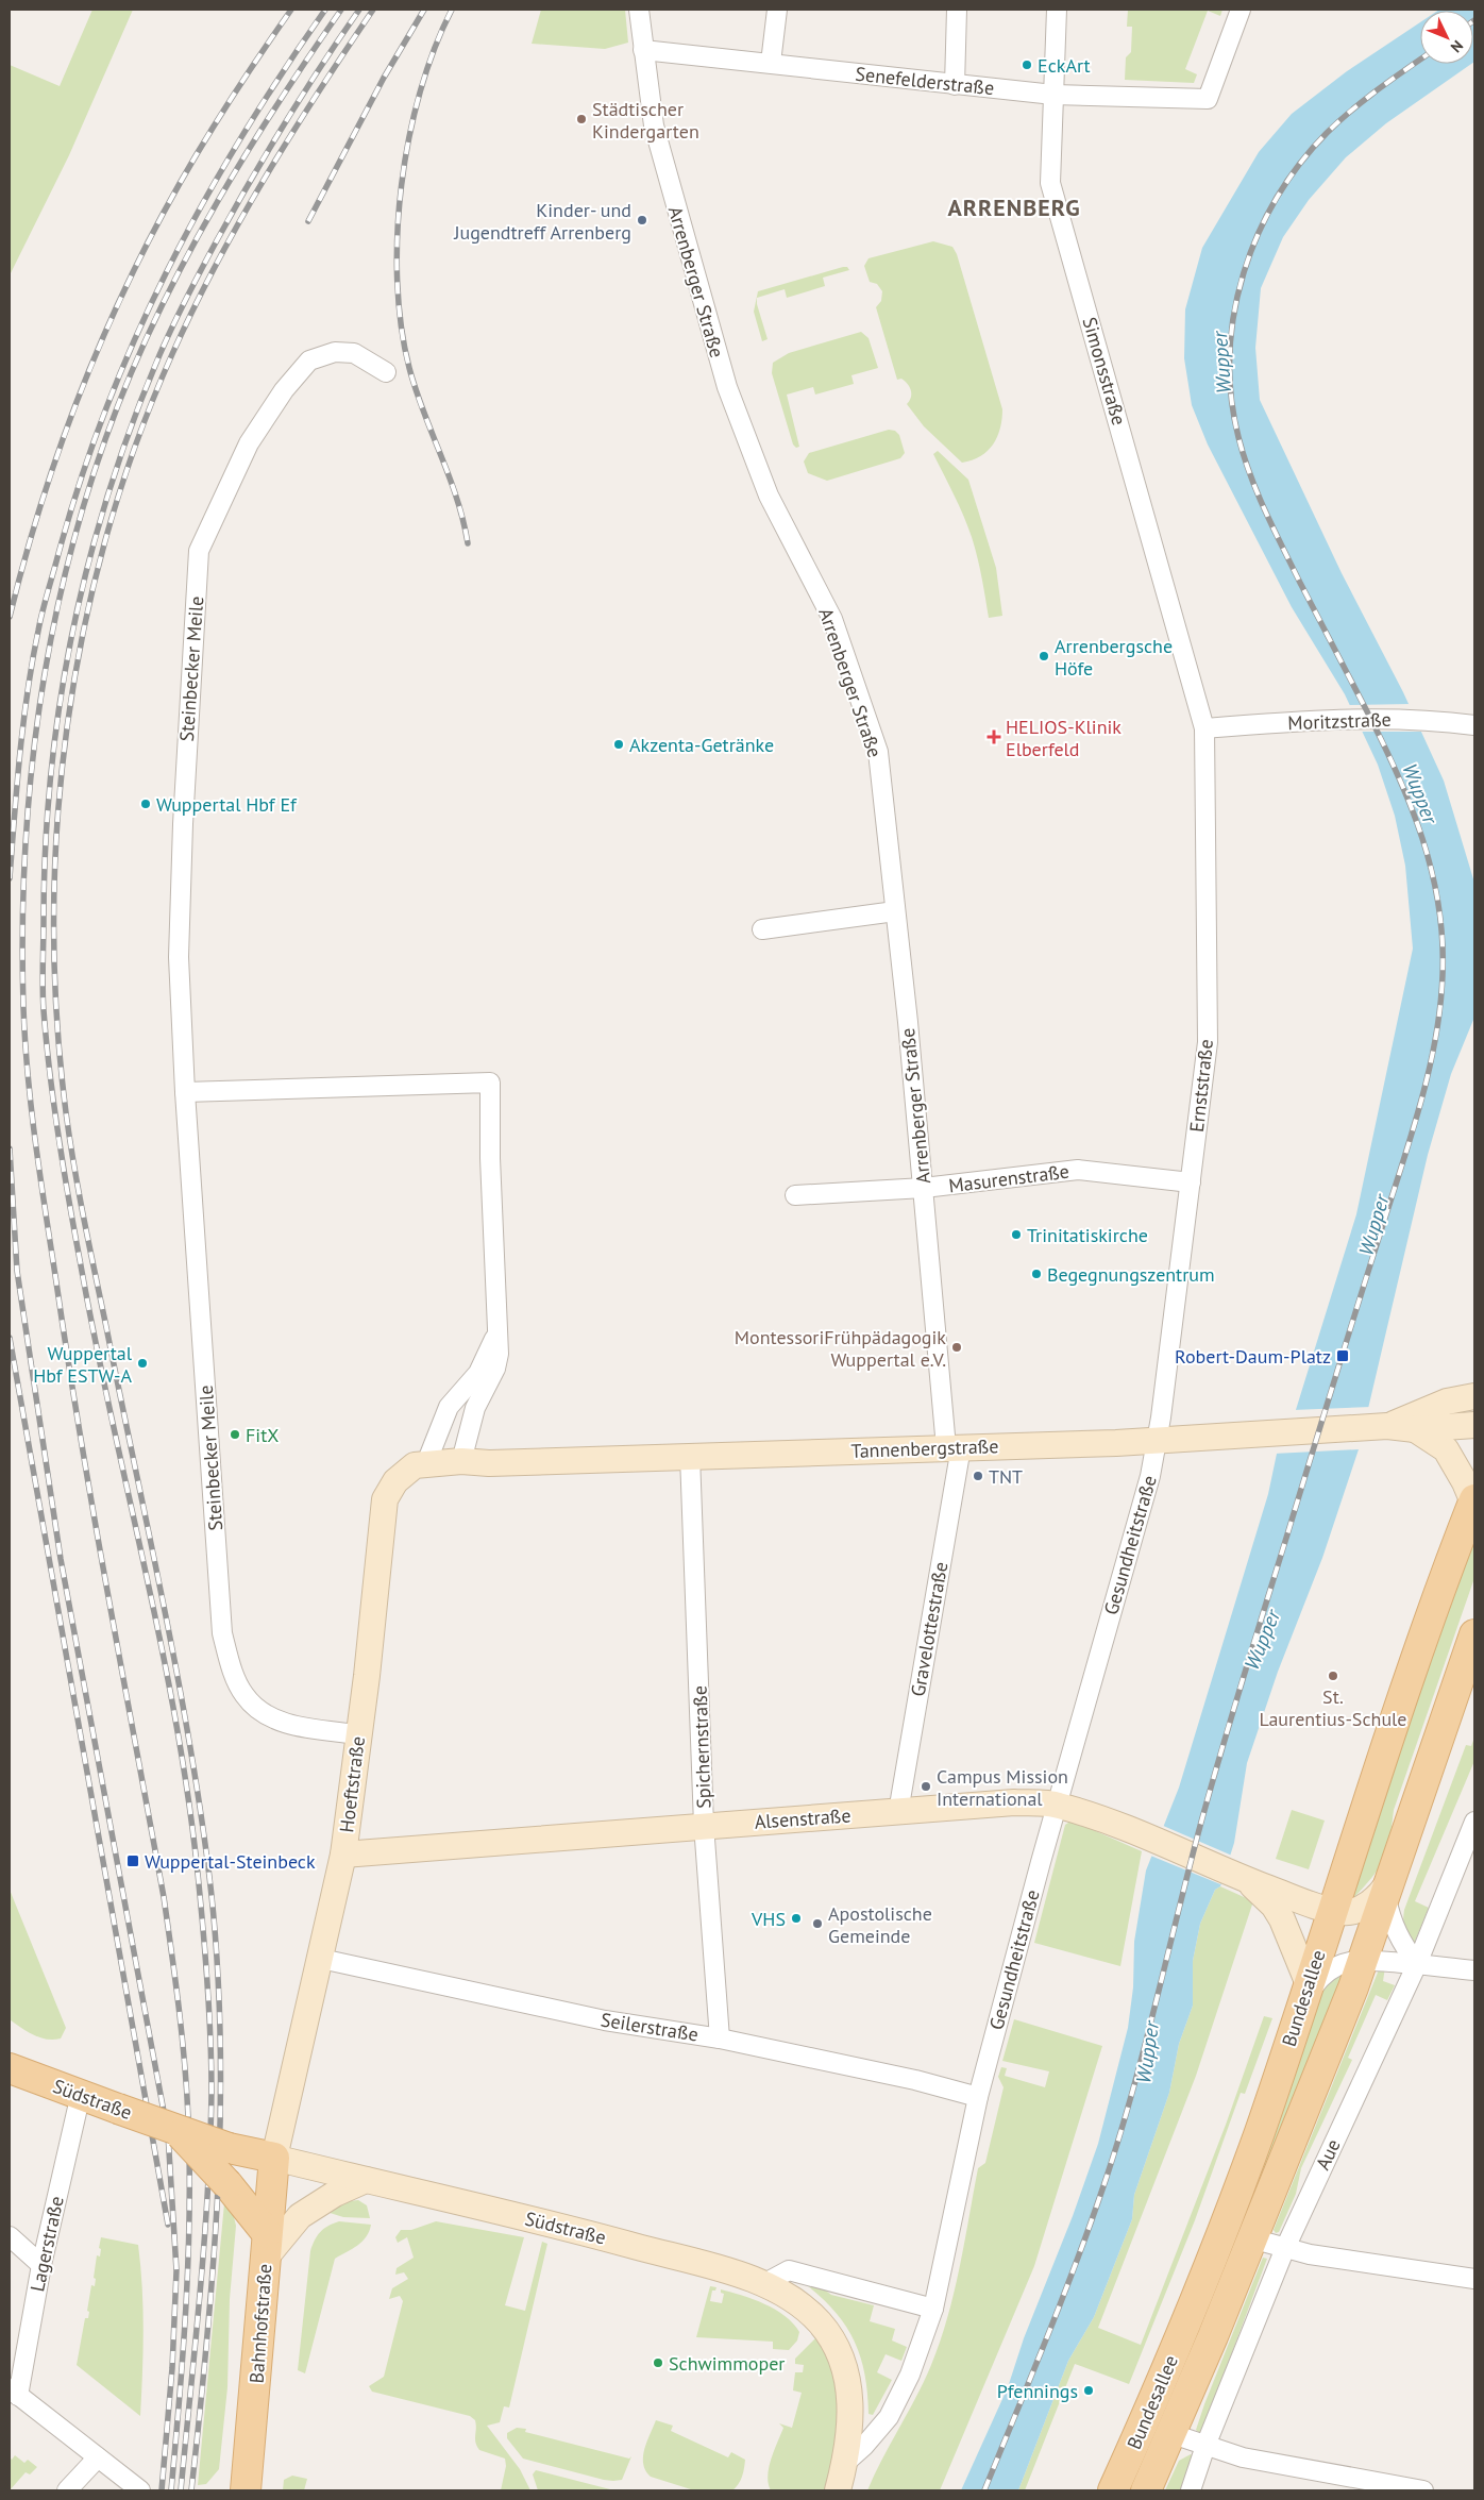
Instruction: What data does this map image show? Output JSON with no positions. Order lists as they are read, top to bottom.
{
  "streets": {
    "main road": ["Bundesallee", "Südstraße", "Bahnhofstraße"],
    "street": [
      "Senefelderstraße",
      "Arrenberger Straße",
      "Simonsstraße",
      "Steinbecker Meile",
      "Moritzstraße",
      "Ernststraße",
      "Masurenstraße",
      "Tannenbergstraße",
      "Gesundheitstraße",
      "Gravelottestraße",
      "Spichernstraße",
      "Hoeftstraße",
      "Alsenstraße",
      "Seilerstraße",
      "Aue",
      "Lagerstraße"
    ]
  },
  "crossings": [
    ["Senefelderstraße", "Arrenberger Straße"],
    ["Senefelderstraße", "Simonsstraße"],
    ["Arrenberger Straße", "Masurenstraße"],
    ["Arrenberger Straße", "Tannenbergstraße"],
    ["Arrenberger Straße", "Gravelottestraße"],
    ["Simonsstraße", "Moritzstraße"],
    ["Simonsstraße", "Ernststraße"],
    ["Steinbecker Meile", "Hoeftstraße"],
    ["Moritzstraße", "Ernststraße"],
    ["Ernststraße", "Masurenstraße"],
    ["Ernststraße", "Tannenbergstraße"],
    ["Ernststraße", "Gesundheitstraße"],
    ["Tannenbergstraße", "Gesundheitstraße"],
    ["Tannenbergstraße", "Gravelottestraße"],
    ["Tannenbergstraße", "Spichernstraße"],
    ["Tannenbergstraße", "Hoeftstraße"],
    ["Gesundheitstraße", "Alsenstraße"],
    ["Gesundheitstraße", "Seilerstraße"],
    ["Gesundheitstraße", "Südstraße"],
    ["Gravelottestraße", "Alsenstraße"],
    ["Spichernstraße", "Alsenstraße"],
    ["Spichernstraße", "Seilerstraße"],
    ["Hoeftstraße", "Alsenstraße"],
    ["Hoeftstraße", "Seilerstraße"],
    ["Hoeftstraße", "Südstraße"],
    ["Hoeftstraße", "Bahnhofstraße"],
    ["Alsenstraße", "Bundesallee"],
    ["Südstraße", "Lagerstraße"],
    ["Südstraße", "Bahnhofstraße"]
  ],
  "districts": ["ARRENBERG"],
  "water": ["Wupper"],
  "places": {
    "other": [
      "EckArt",
      "Städtischer Kindergarten",
      "Kinder- und Jugendtreff Arrenberg",
      "Arrenbergsche Höfe",
      "Akzenta-Getränke",
      "Wuppertal Hbf Ef",
      "Trinitatiskirche",
      "Begegnungszentrum",
      "MontessoriFrühpädagogik Wuppertal e.V.",
      "Wuppertal Hbf ESTW-A",
      "FitX",
      "TNT",
      "St. Laurentius-Schule",
      "Campus Mission International",
      "VHS",
      "Apostolische Gemeinde",
      "Schwimmoper",
      "Pfennings"
    ],
    "health": ["HELIOS-Klinik Elberfeld"],
    "transit": ["Robert-Daum-Platz", "Wuppertal-Steinbeck"]
  },
  "north": "bottom right"
}
